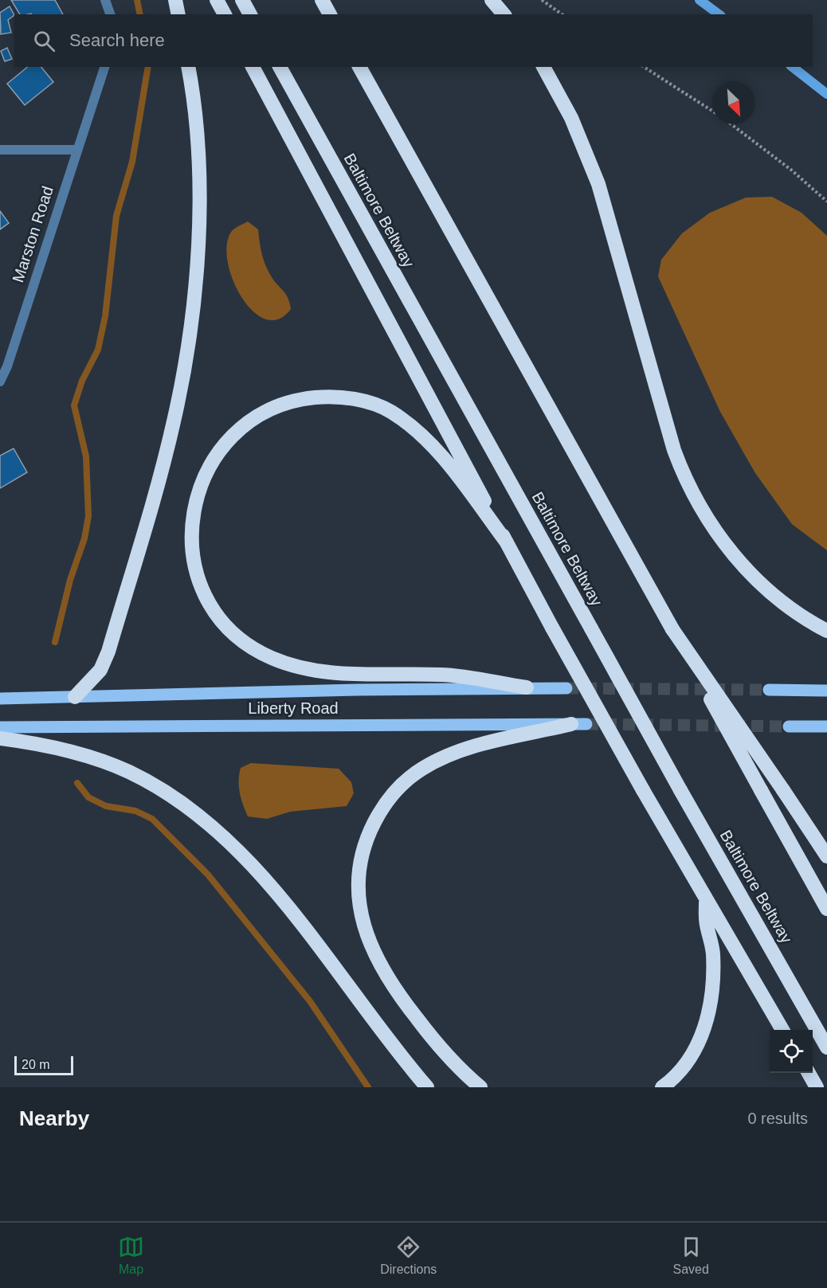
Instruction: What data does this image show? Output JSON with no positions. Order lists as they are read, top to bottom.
{
  "streets": {
    "highway": ["Baltimore Beltway"],
    "main road": ["Liberty Road"],
    "street": ["Marston Road"]
  },
  "scale_bar": "20 m",
  "north": "bottom right",
  "page": {
    "search": "Search here",
    "scale": "20 m",
    "heading": ["Nearby", "0 results"],
    "nav": ["Map", "Directions", "Saved"]
  }
}
